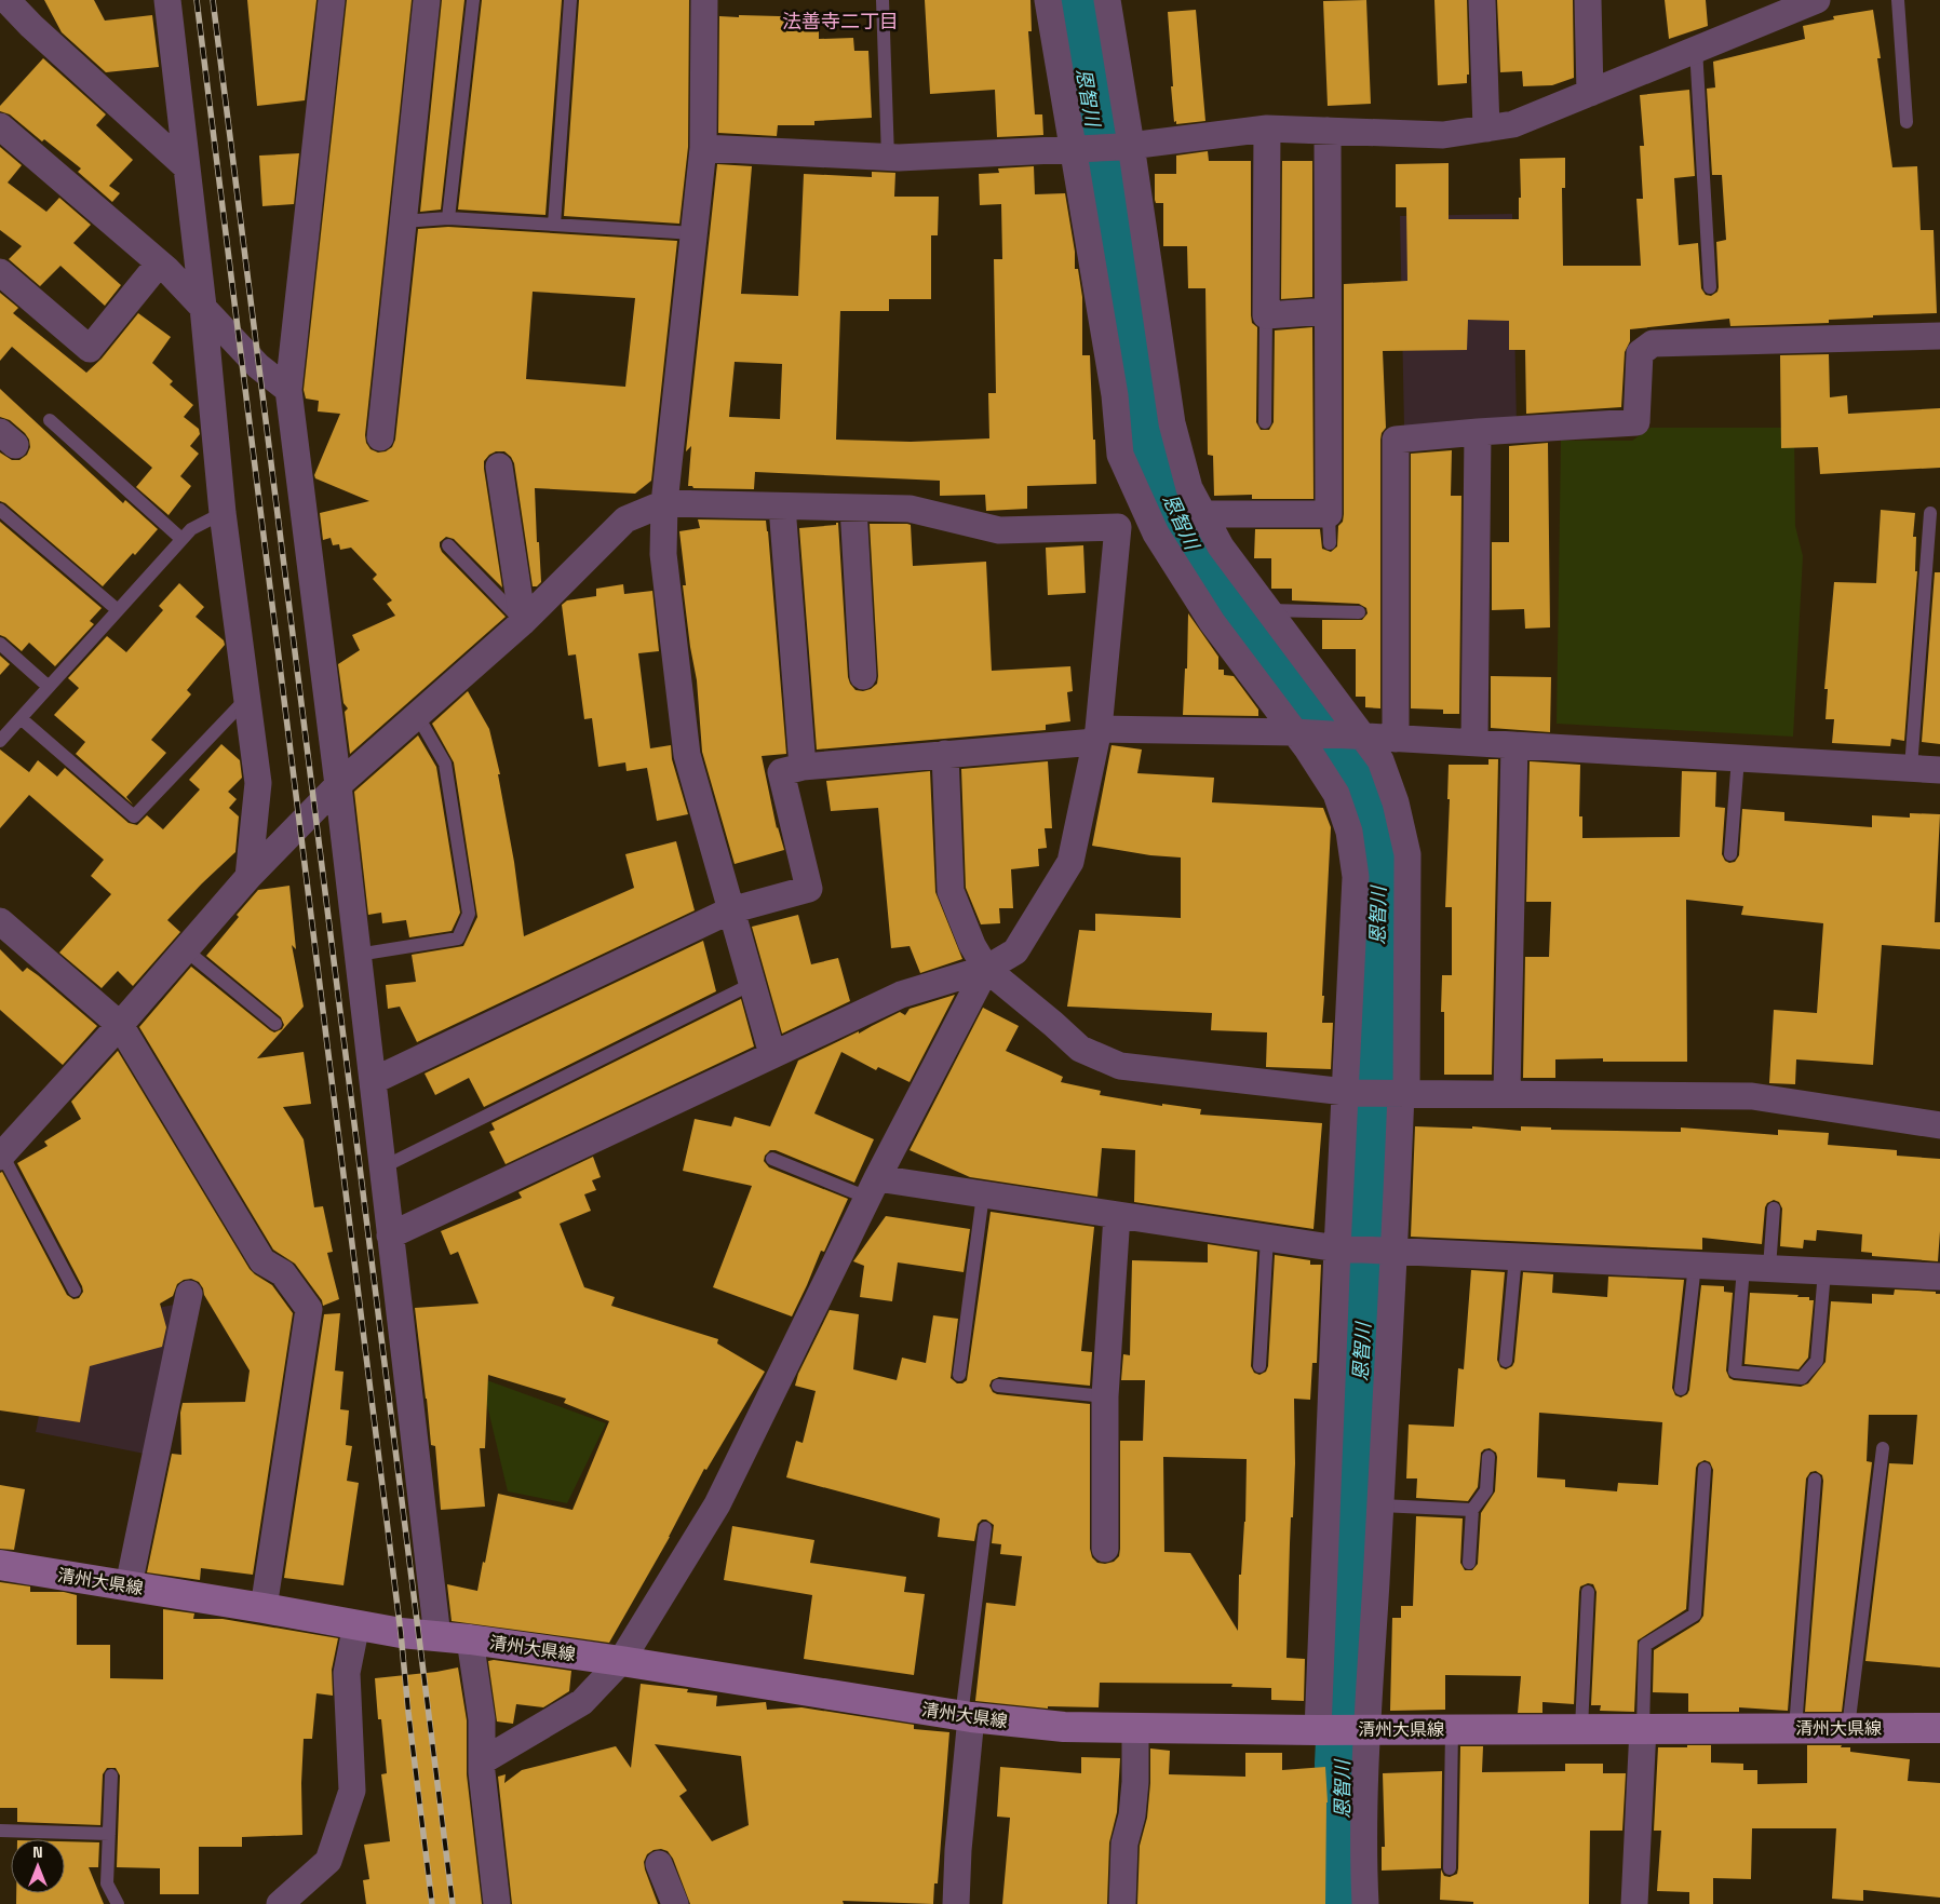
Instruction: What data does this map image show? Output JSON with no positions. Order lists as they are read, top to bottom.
{
  "streets": {
    "main road": ["清州大県線"]
  },
  "districts": ["法善寺二丁目"],
  "water": ["恩智川"],
  "north": "top"
}
